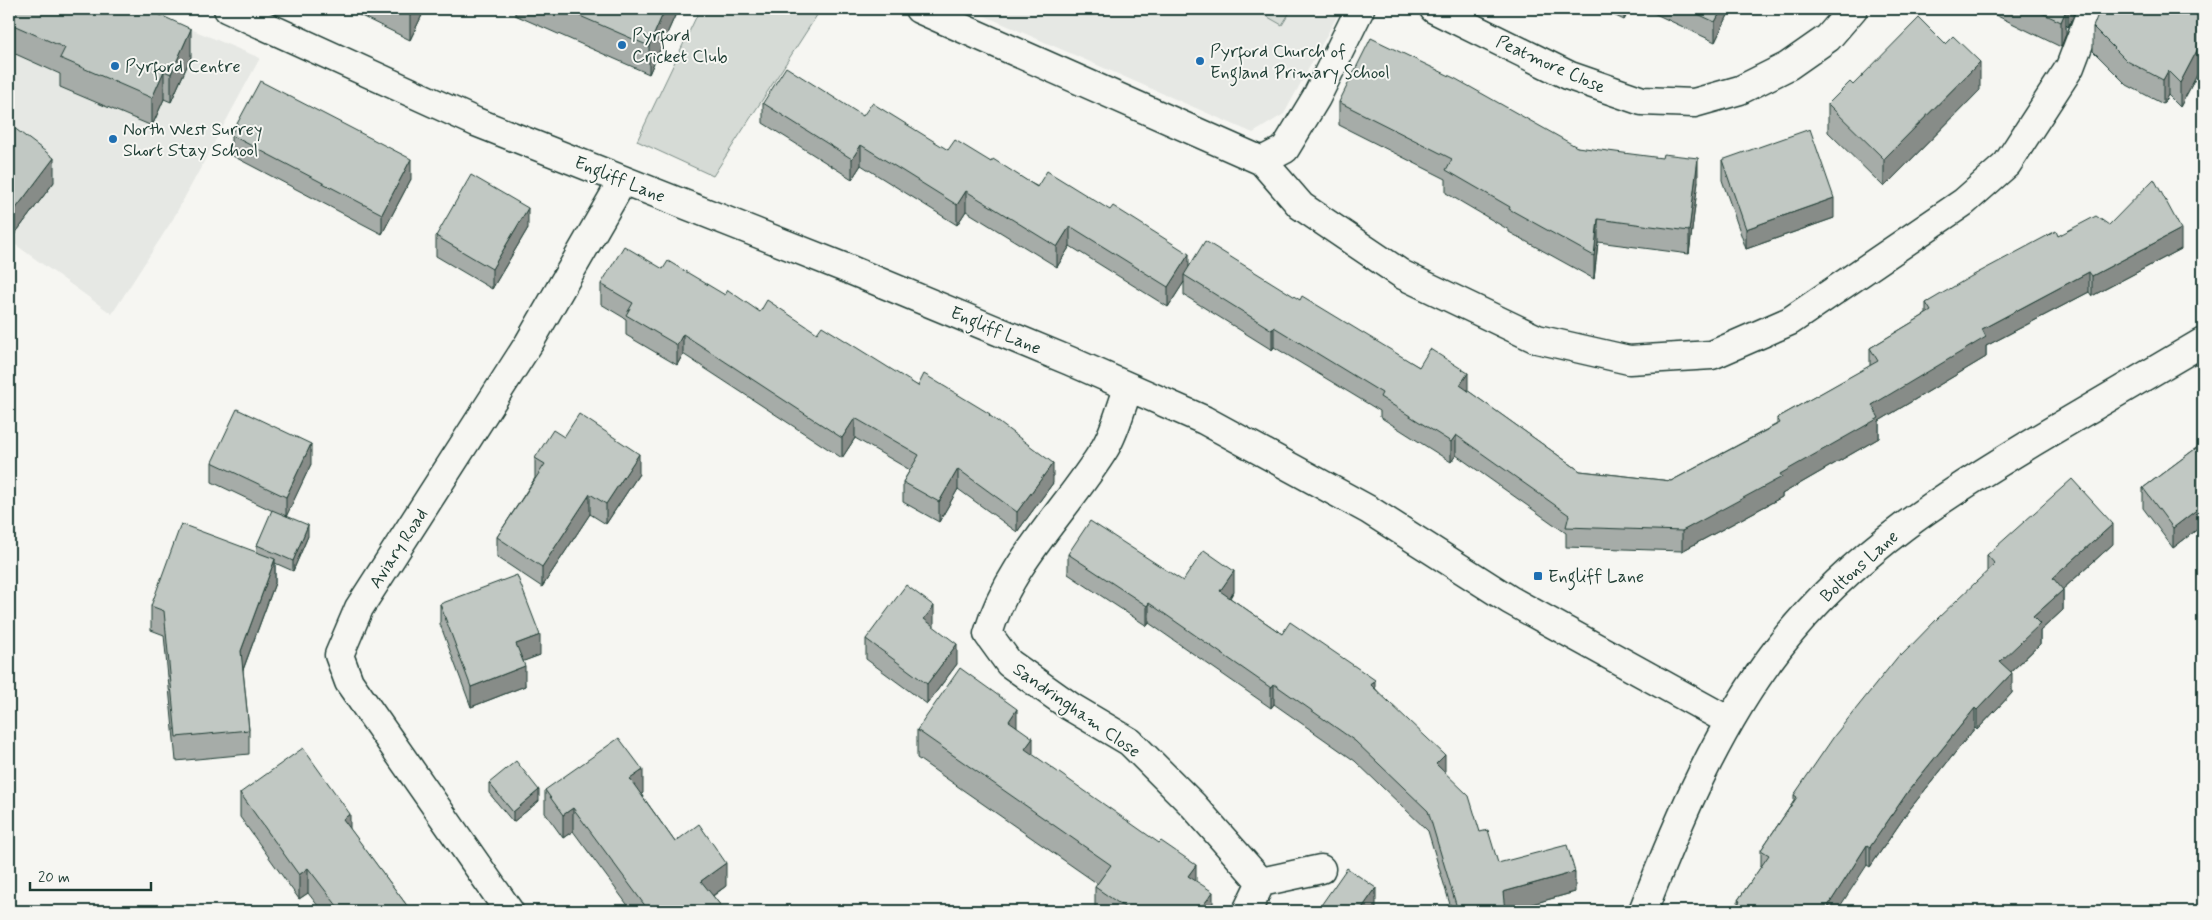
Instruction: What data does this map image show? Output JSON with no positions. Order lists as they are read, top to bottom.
{
  "streets": {
    "street": [
      "Peatmore Close",
      "Engliff Lane",
      "Aviary Road",
      "Boltons Lane",
      "Sandringham Close"
    ]
  },
  "crossings": [
    ["Engliff Lane", "Aviary Road"],
    ["Engliff Lane", "Boltons Lane"],
    ["Engliff Lane", "Sandringham Close"]
  ],
  "places": {
    "other": [
      "Pyrford Cricket Club",
      "Pyrford Church of England Primary School",
      "Pyrford Centre",
      "North West Surrey Short Stay School"
    ],
    "transit": ["Engliff Lane"]
  },
  "scale_bar": "20 m"
}
